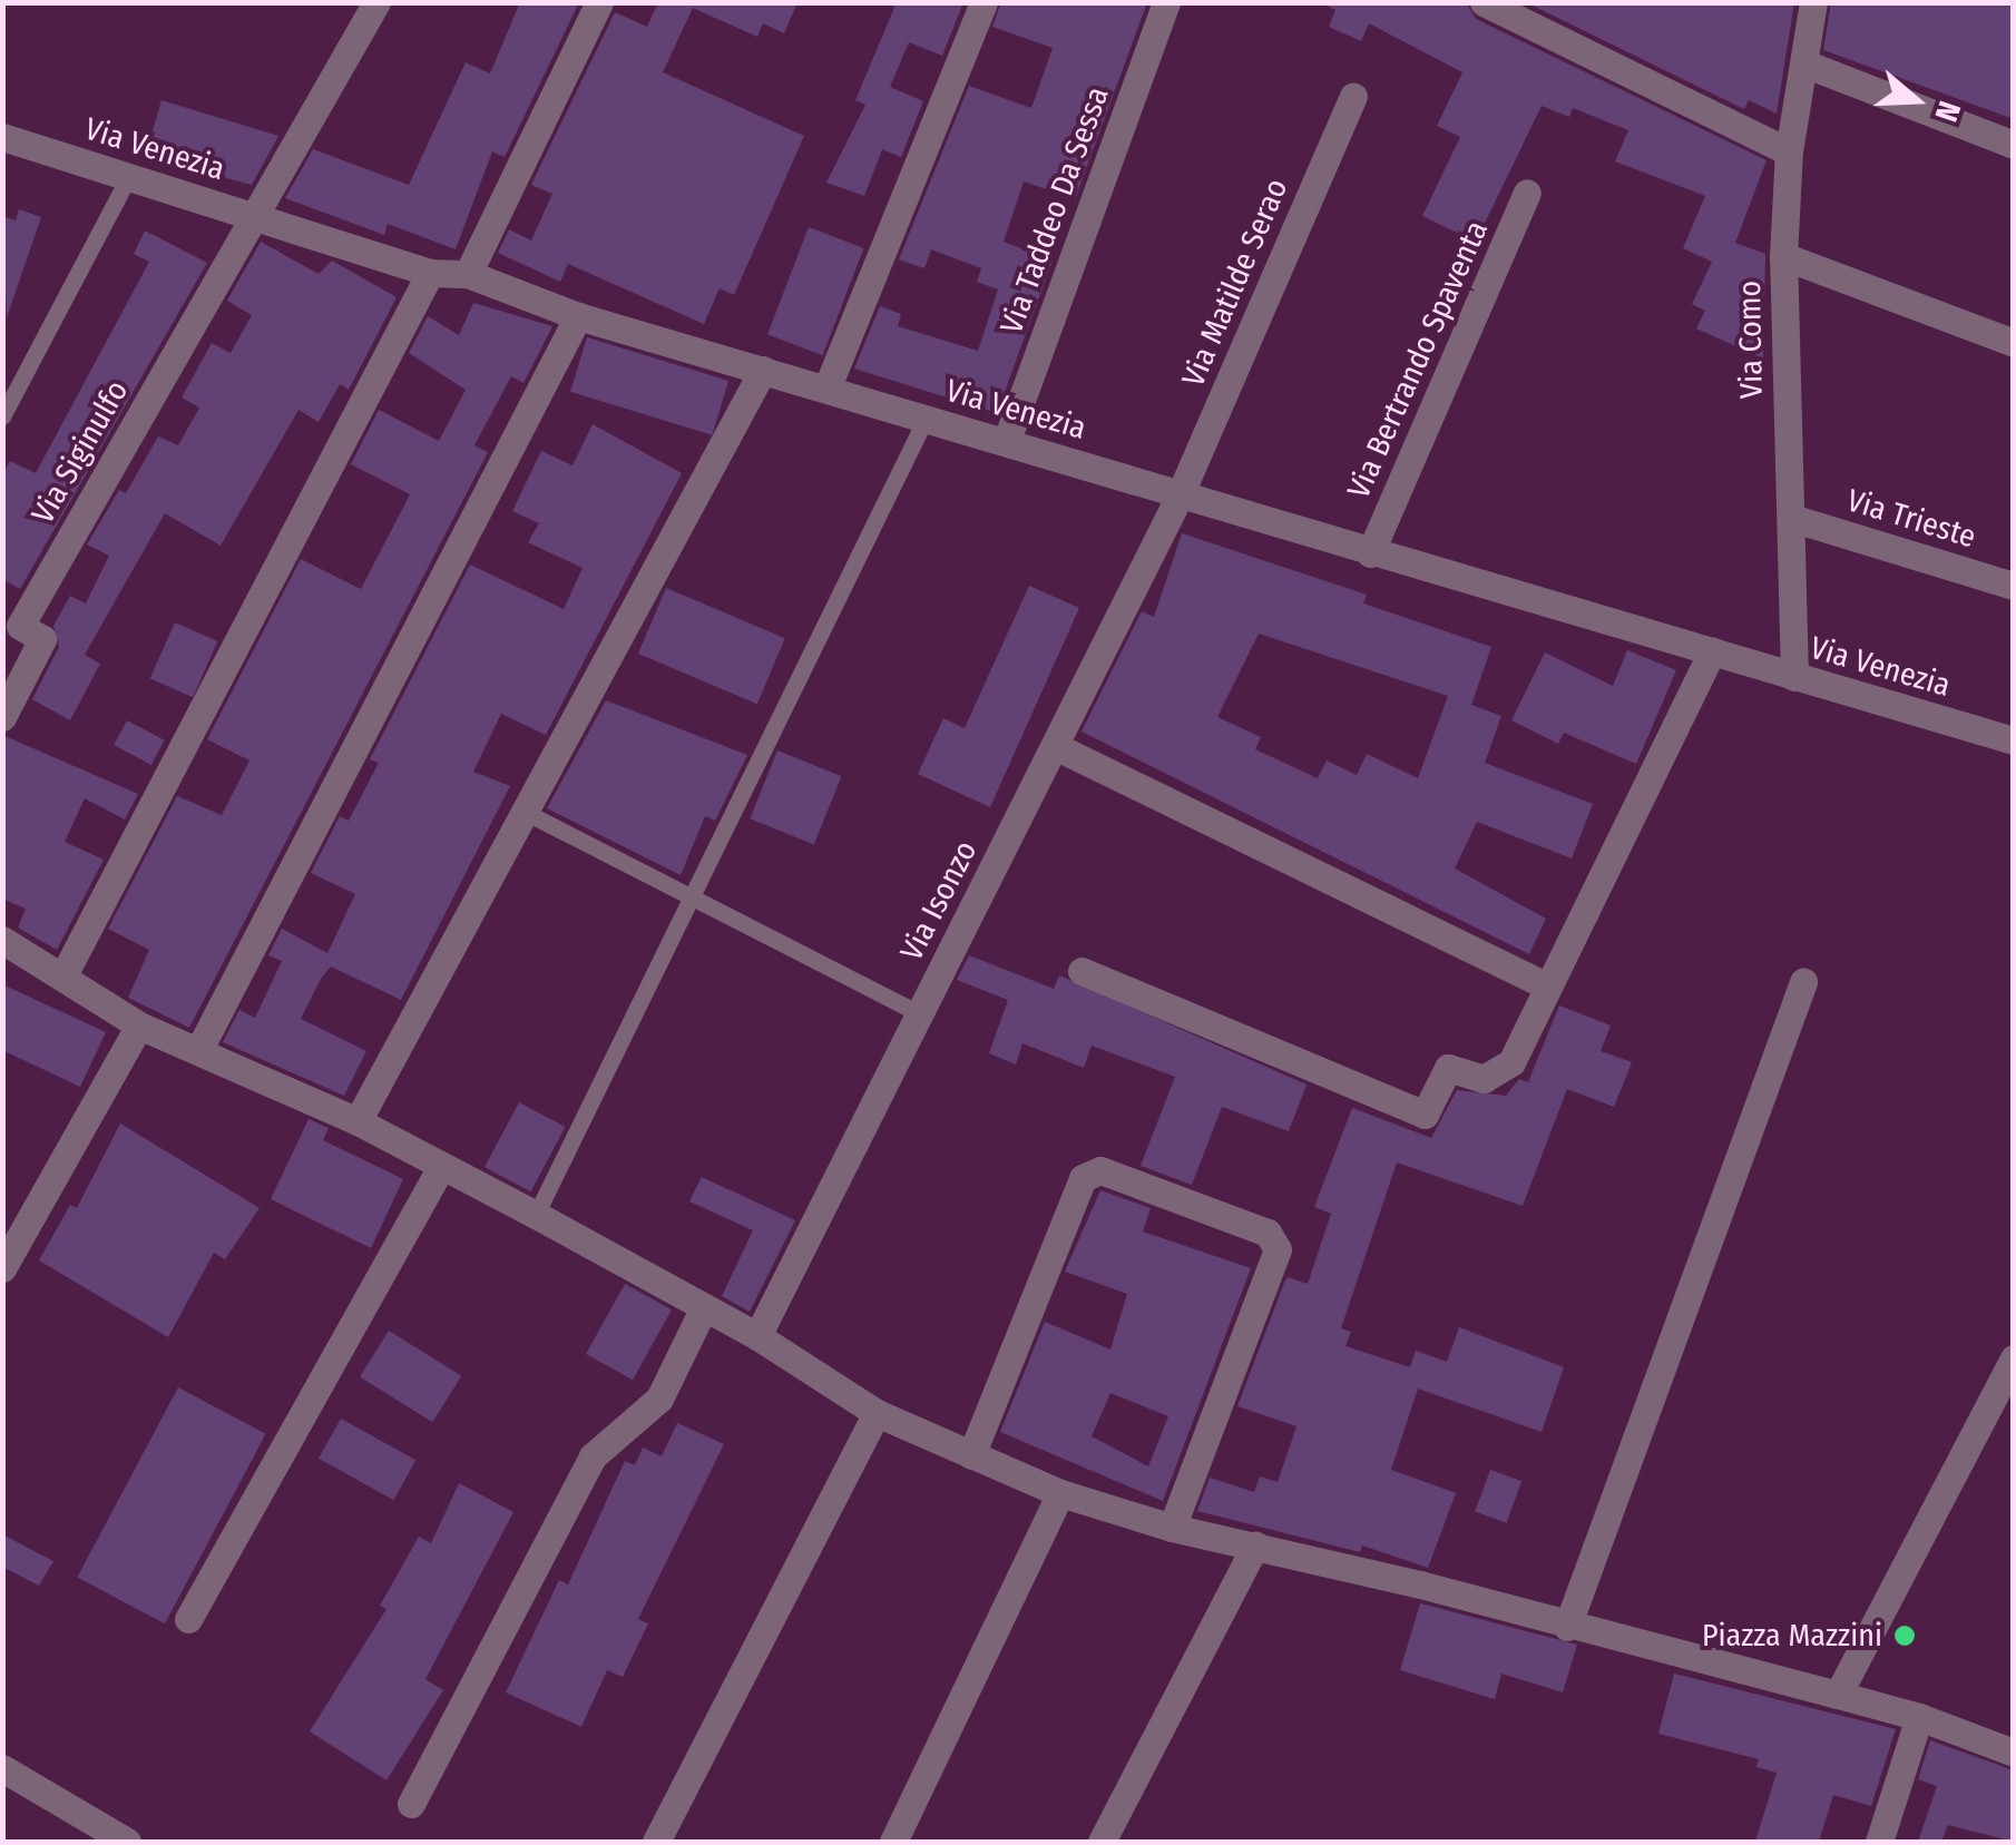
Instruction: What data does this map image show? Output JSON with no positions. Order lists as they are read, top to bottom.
{
  "streets": {
    "street": [
      "Via Venezia",
      "Via Taddeo Da Sessa",
      "Via Matilde Serao",
      "Via Como",
      "Via Bertrando Spaventa",
      "Via Siginulfo",
      "Via Trieste",
      "Via Isonzo"
    ]
  },
  "crossings": [
    ["Via Venezia", "Via Taddeo Da Sessa"],
    ["Via Venezia", "Via Matilde Serao"],
    ["Via Venezia", "Via Como"],
    ["Via Venezia", "Via Bertrando Spaventa"],
    ["Via Venezia", "Via Siginulfo"],
    ["Via Venezia", "Via Isonzo"],
    ["Via Matilde Serao", "Via Isonzo"],
    ["Via Como", "Via Trieste"]
  ],
  "places": ["Piazza Mazzini"],
  "north": "right"
}
